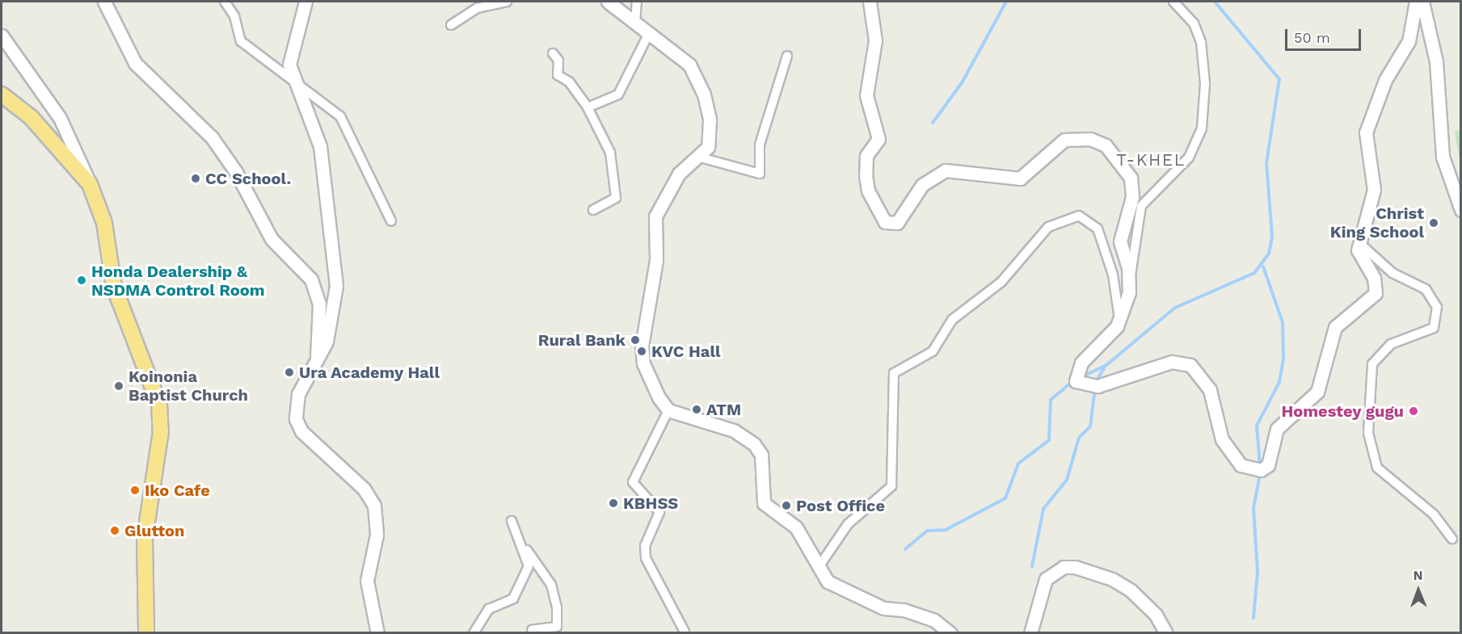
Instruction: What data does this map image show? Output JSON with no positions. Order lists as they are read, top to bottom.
{
  "districts": ["T-KHEL"],
  "places": [
    "CC School.",
    "Christ King School",
    "Honda Dealership & NSDMA Control Room",
    "Rural Bank",
    "KVC Hall",
    "Ura Academy Hall",
    "Koinonia Baptist Church",
    "ATM",
    "Homestey gugu",
    "Iko Cafe",
    "KBHSS",
    "Post Office",
    "Glutton"
  ],
  "scale_bar": "50 m",
  "north": "top"
}
